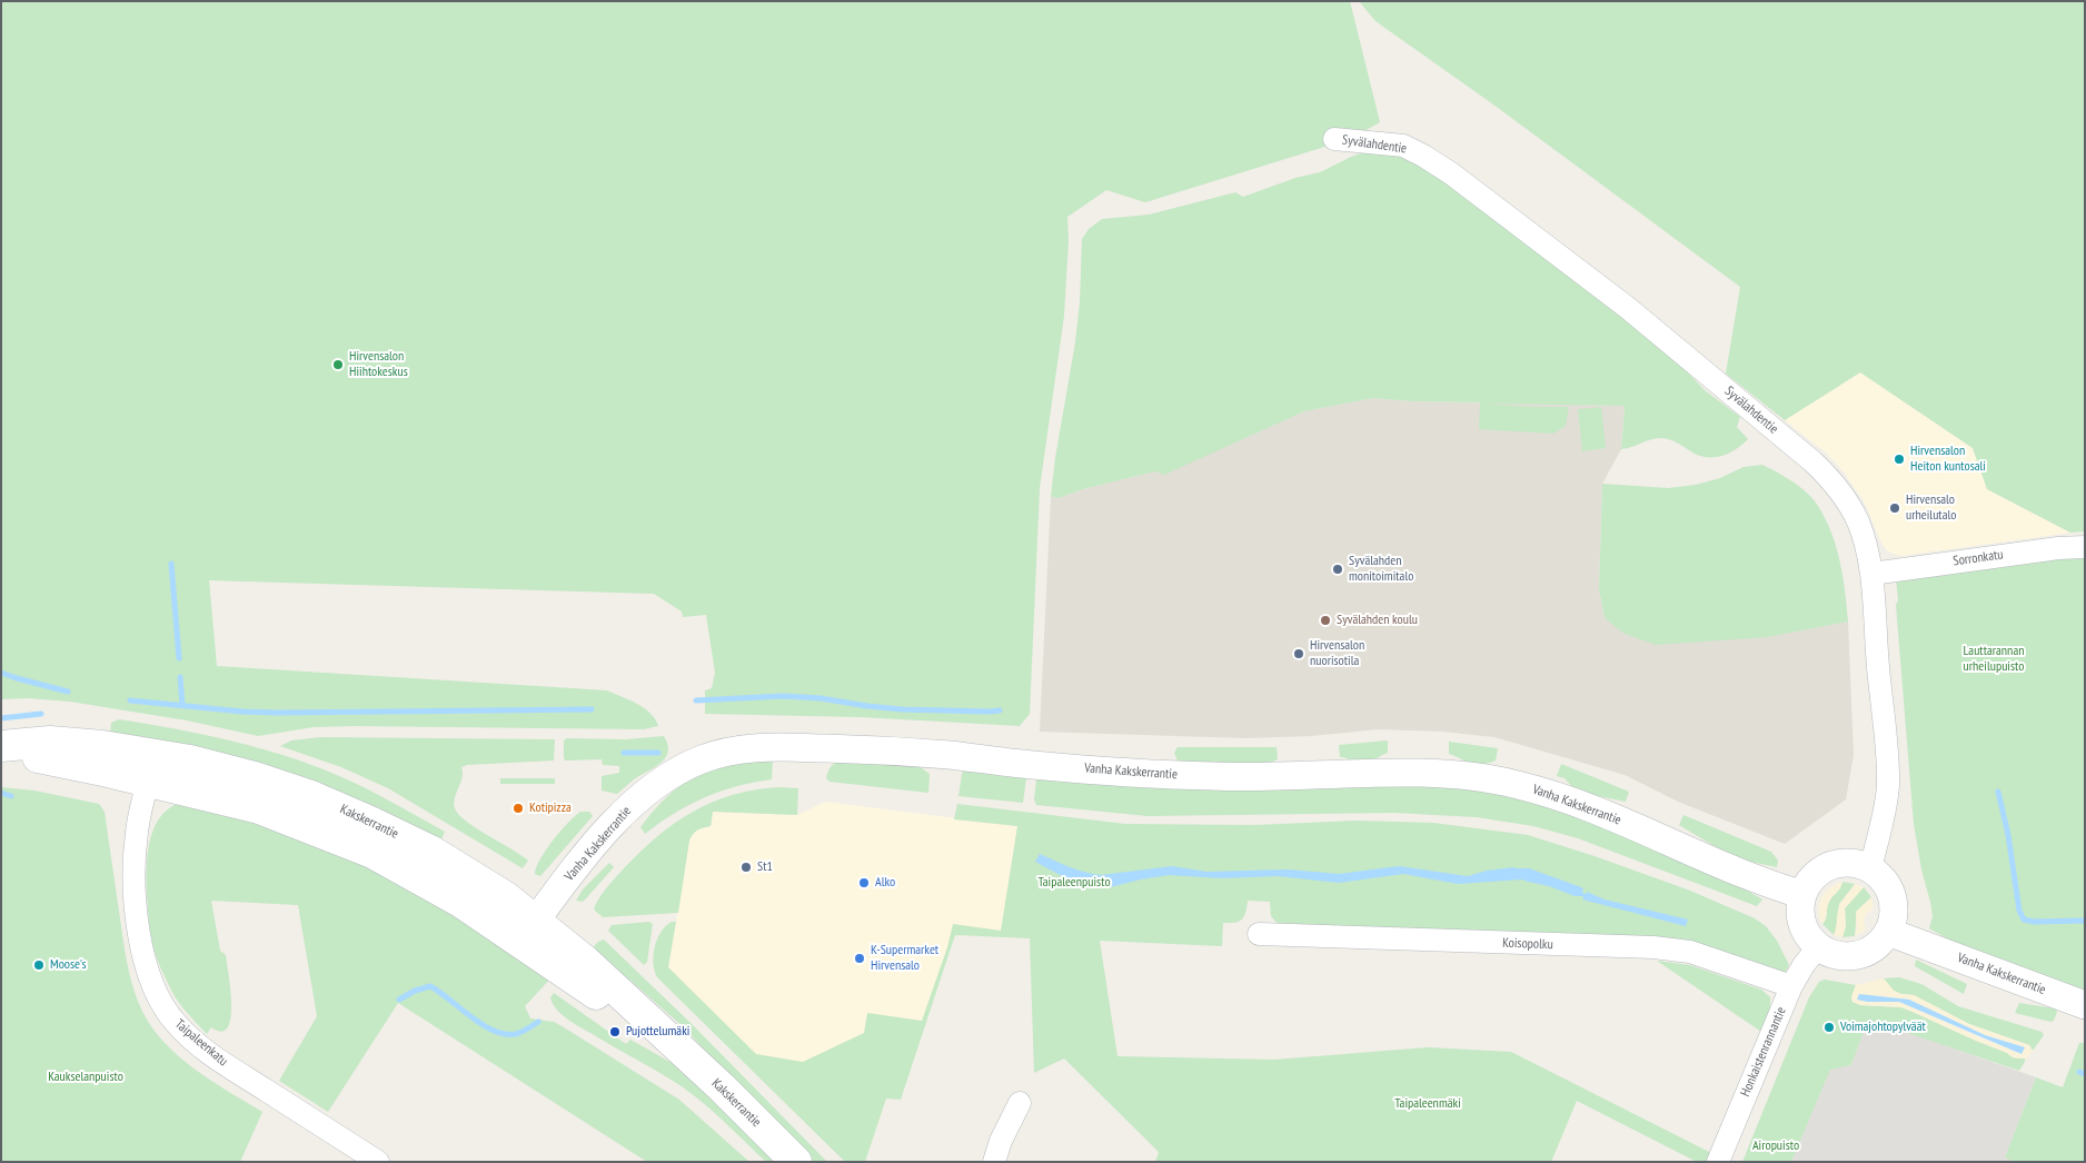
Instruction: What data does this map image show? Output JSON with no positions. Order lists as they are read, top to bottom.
{
  "streets": {
    "main road": ["Kakskerrantie"],
    "street": [
      "Syvälahdentie",
      "Sorronkatu",
      "Vanha Kakskerrantie",
      "Koisopolku",
      "Taipaleenkatu",
      "Honkaistenrannantie"
    ]
  },
  "crossings": [
    ["Syvälahdentie", "Sorronkatu"],
    ["Syvälahdentie", "Vanha Kakskerrantie"],
    ["Syvälahdentie", "Honkaistenrannantie"],
    ["Vanha Kakskerrantie", "Kakskerrantie"],
    ["Vanha Kakskerrantie", "Honkaistenrannantie"],
    ["Kakskerrantie", "Taipaleenkatu"],
    ["Koisopolku", "Honkaistenrannantie"]
  ],
  "parks": [
    "Lauttarannan urheilupuisto",
    "Taipaleenpuisto",
    "Kaukselanpuisto",
    "Taipaleenmäki",
    "Airopuisto"
  ],
  "places": [
    "Hirvensalon Hiihtokeskus",
    "Hirvensalon Heiton kuntosali",
    "Hirvensalo urheilutalo",
    "Syvälahden monitoimitalo",
    "Syvälahden koulu",
    "Hirvensalon nuorisotila",
    "Kotipizza",
    "St1",
    "Alko",
    "K-Supermarket Hirvensalo",
    "Moose's",
    "Voimajohtopylväät",
    "Pujottelumäki"
  ]
}
